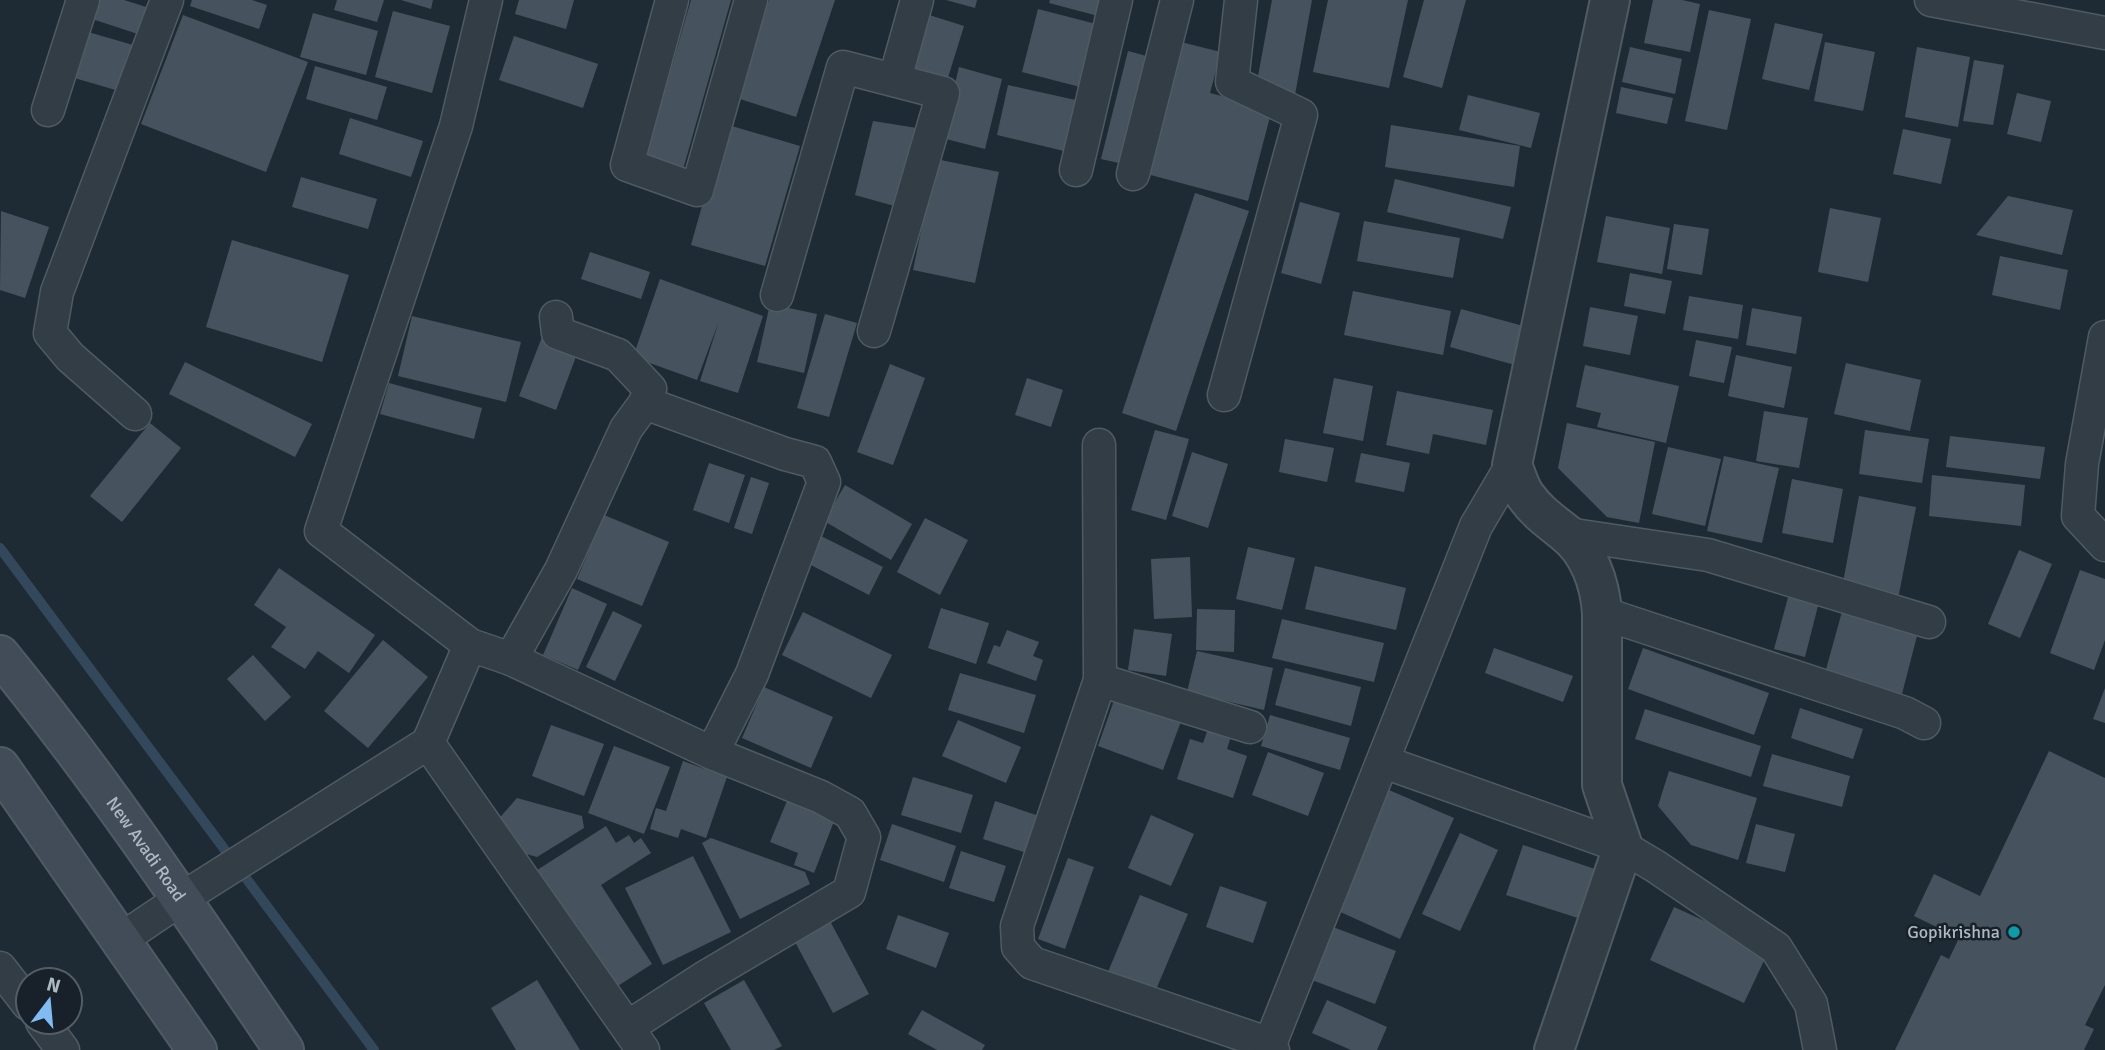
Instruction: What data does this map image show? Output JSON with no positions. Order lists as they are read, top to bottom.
{
  "streets": {
    "main road": ["New Avadi Road"]
  },
  "places": ["Gopikrishna"],
  "north": "top"
}
